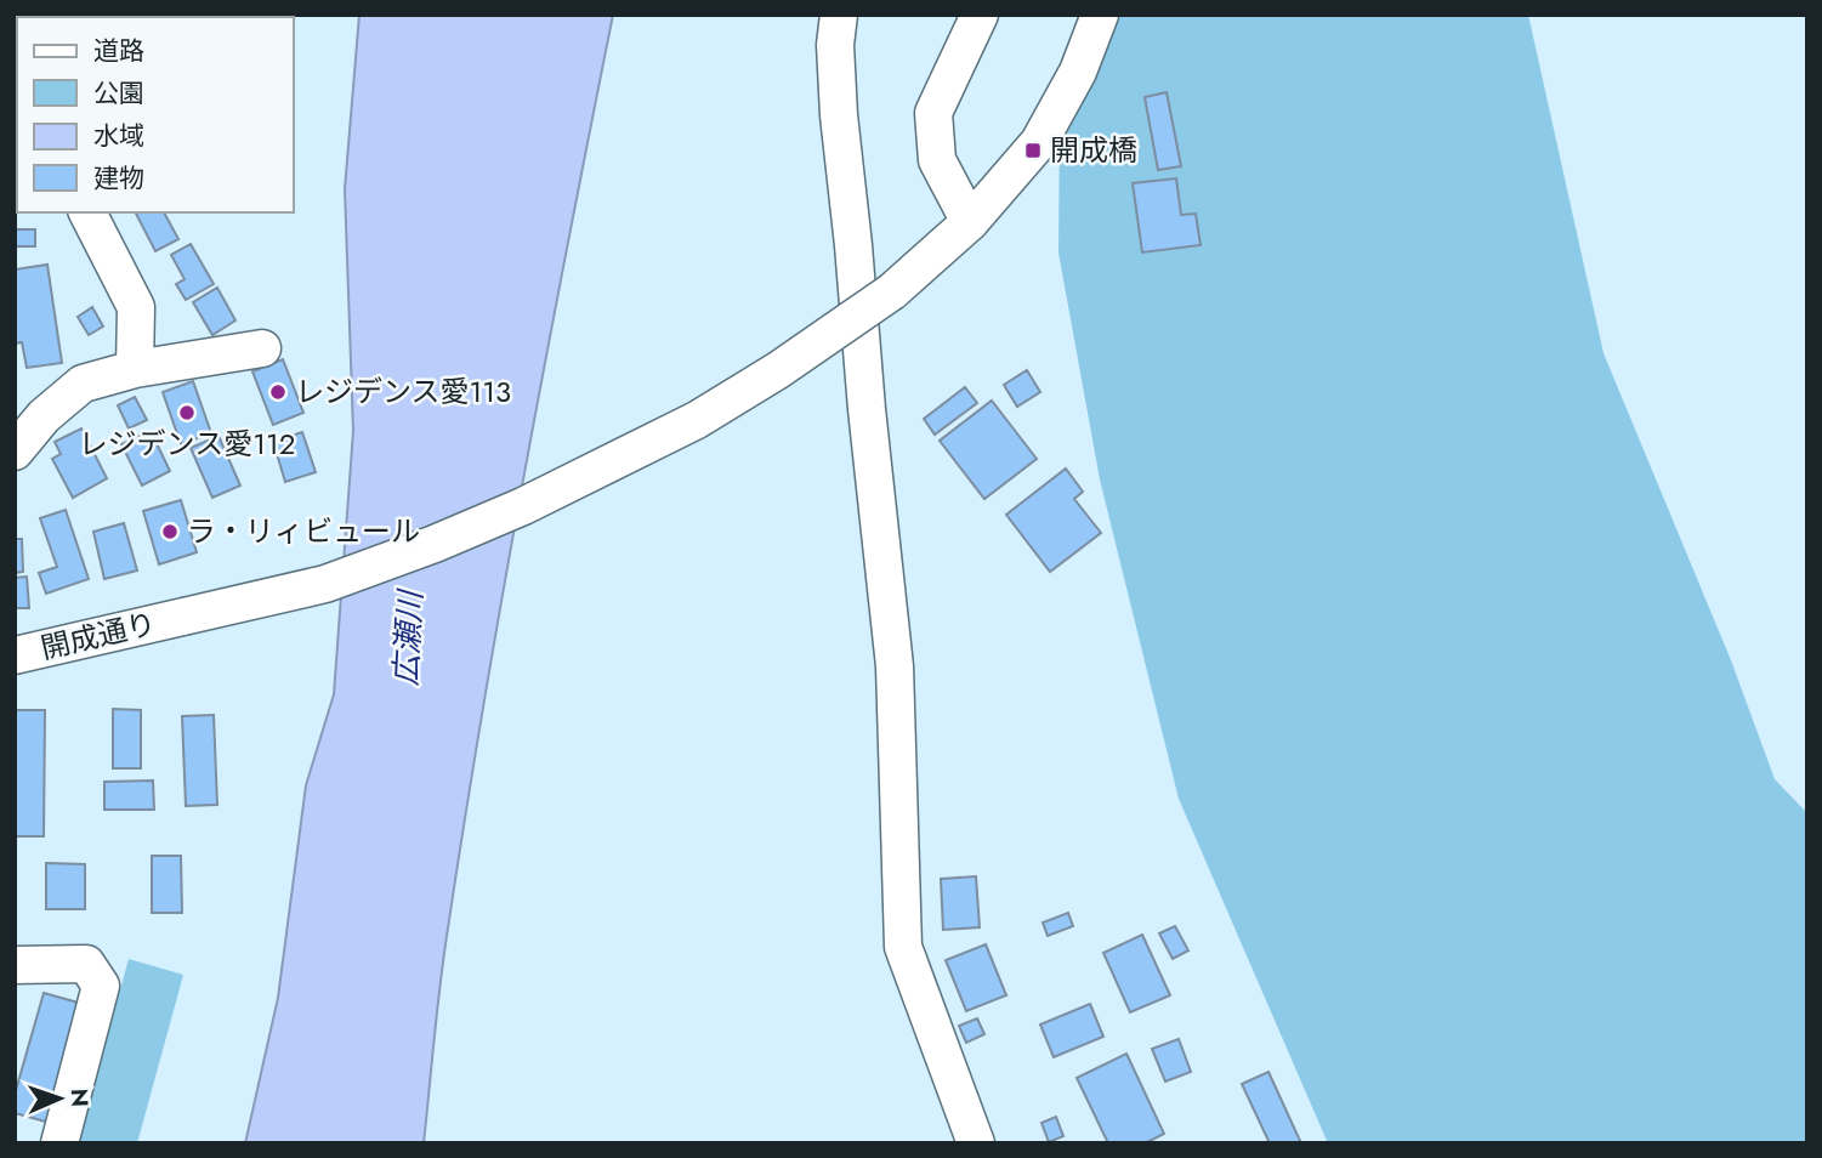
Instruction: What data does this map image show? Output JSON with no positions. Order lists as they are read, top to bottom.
{
  "streets": {
    "street": ["開成通り"]
  },
  "water": ["広瀬川"],
  "places": {
    "transit": ["開成橋"],
    "other": ["レジデンス愛113", "レジデンス愛112", "ラ・リィビュール"]
  },
  "legend": [
    "道路",
    "公園",
    "水域",
    "建物"
  ],
  "north": "right"
}
